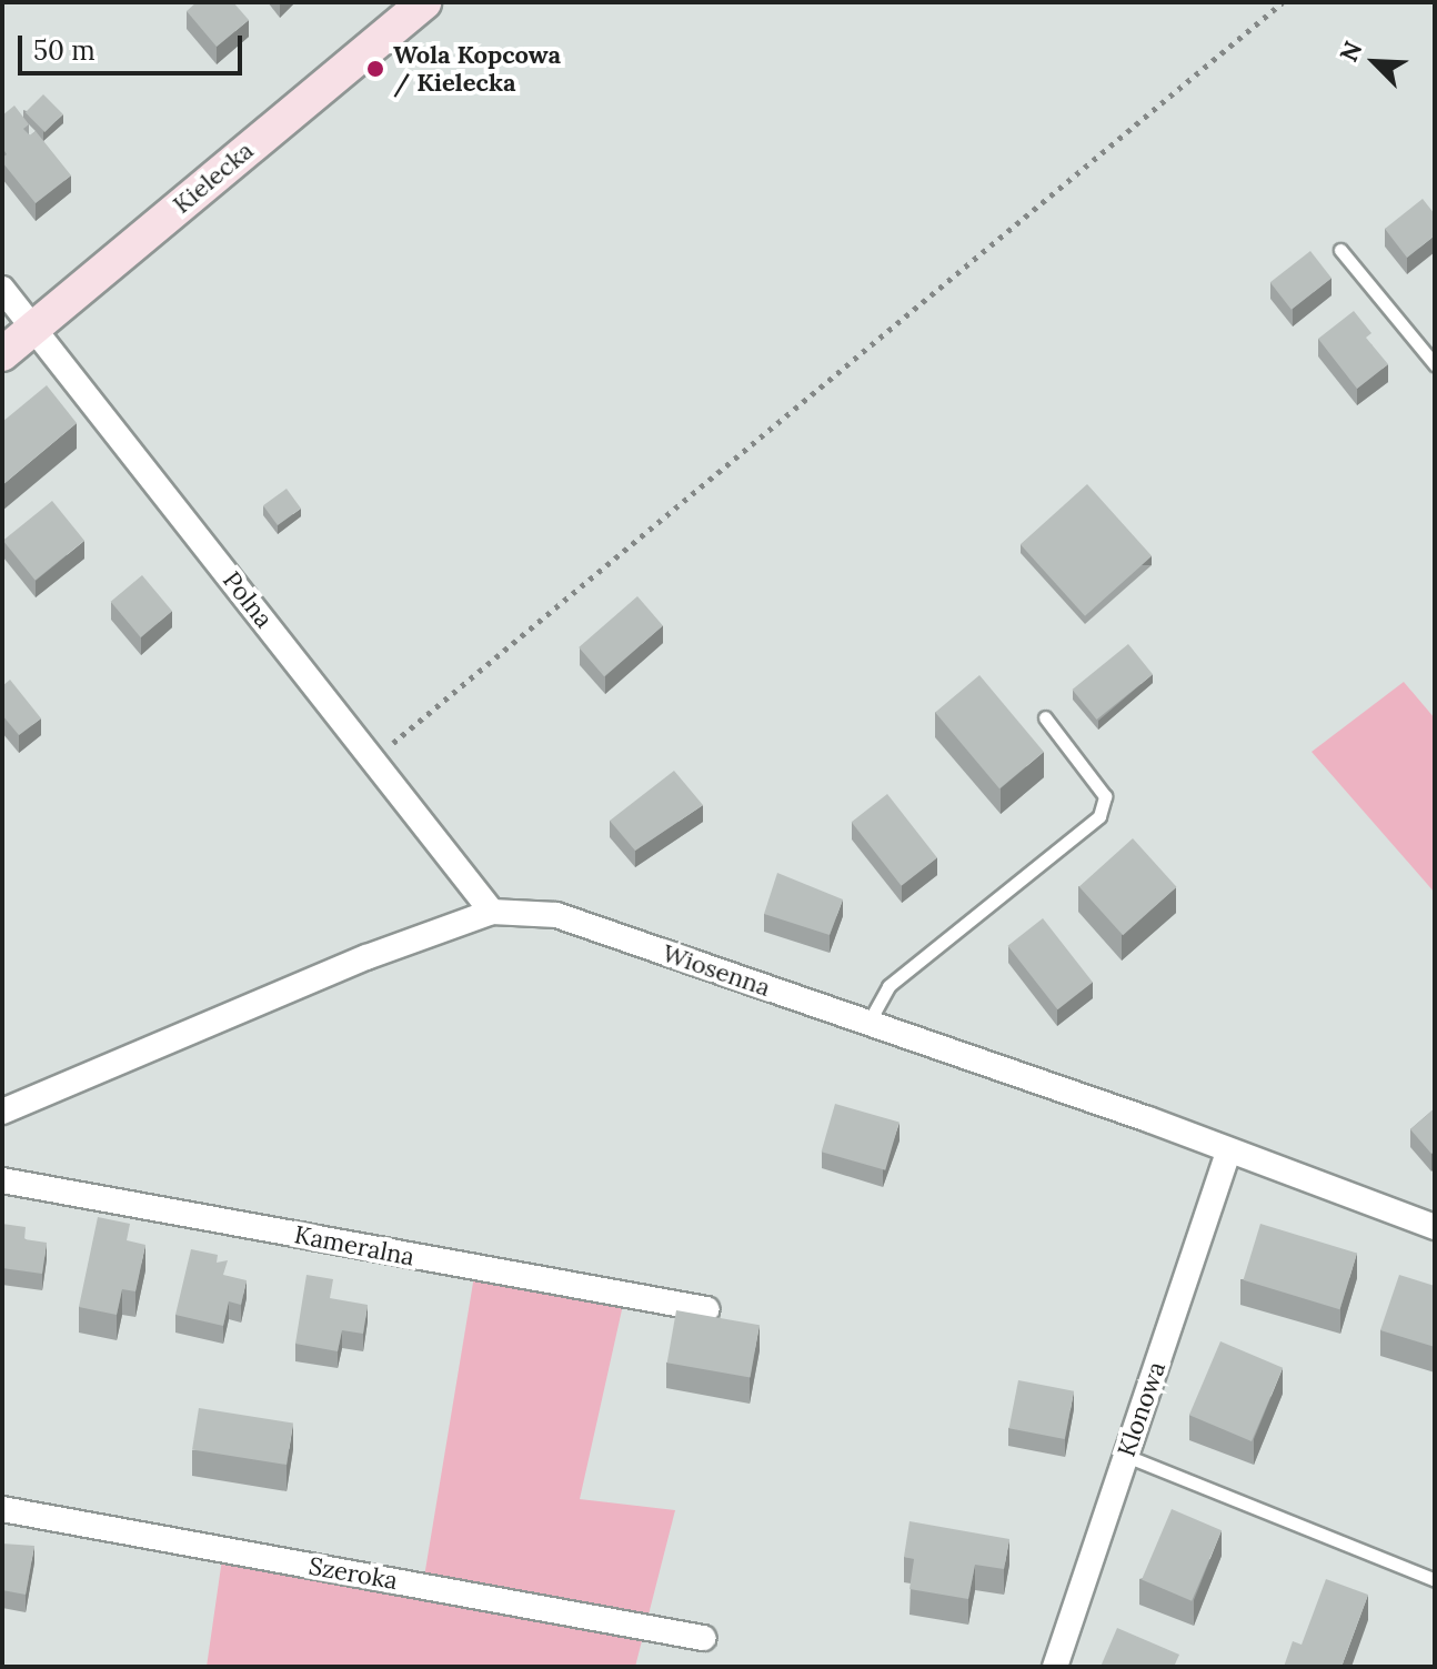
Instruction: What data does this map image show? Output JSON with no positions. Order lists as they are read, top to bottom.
{
  "streets": {
    "street": [
      "Kielecka",
      "Polna",
      "Wiosenna",
      "Kameralna",
      "Klonowa",
      "Szeroka"
    ]
  },
  "crossings": [
    ["Kielecka", "Polna"],
    ["Polna", "Wiosenna"],
    ["Wiosenna", "Klonowa"]
  ],
  "places": ["Wola Kopcowa / Kielecka"],
  "scale_bar": "50 m",
  "north": "top left"
}
